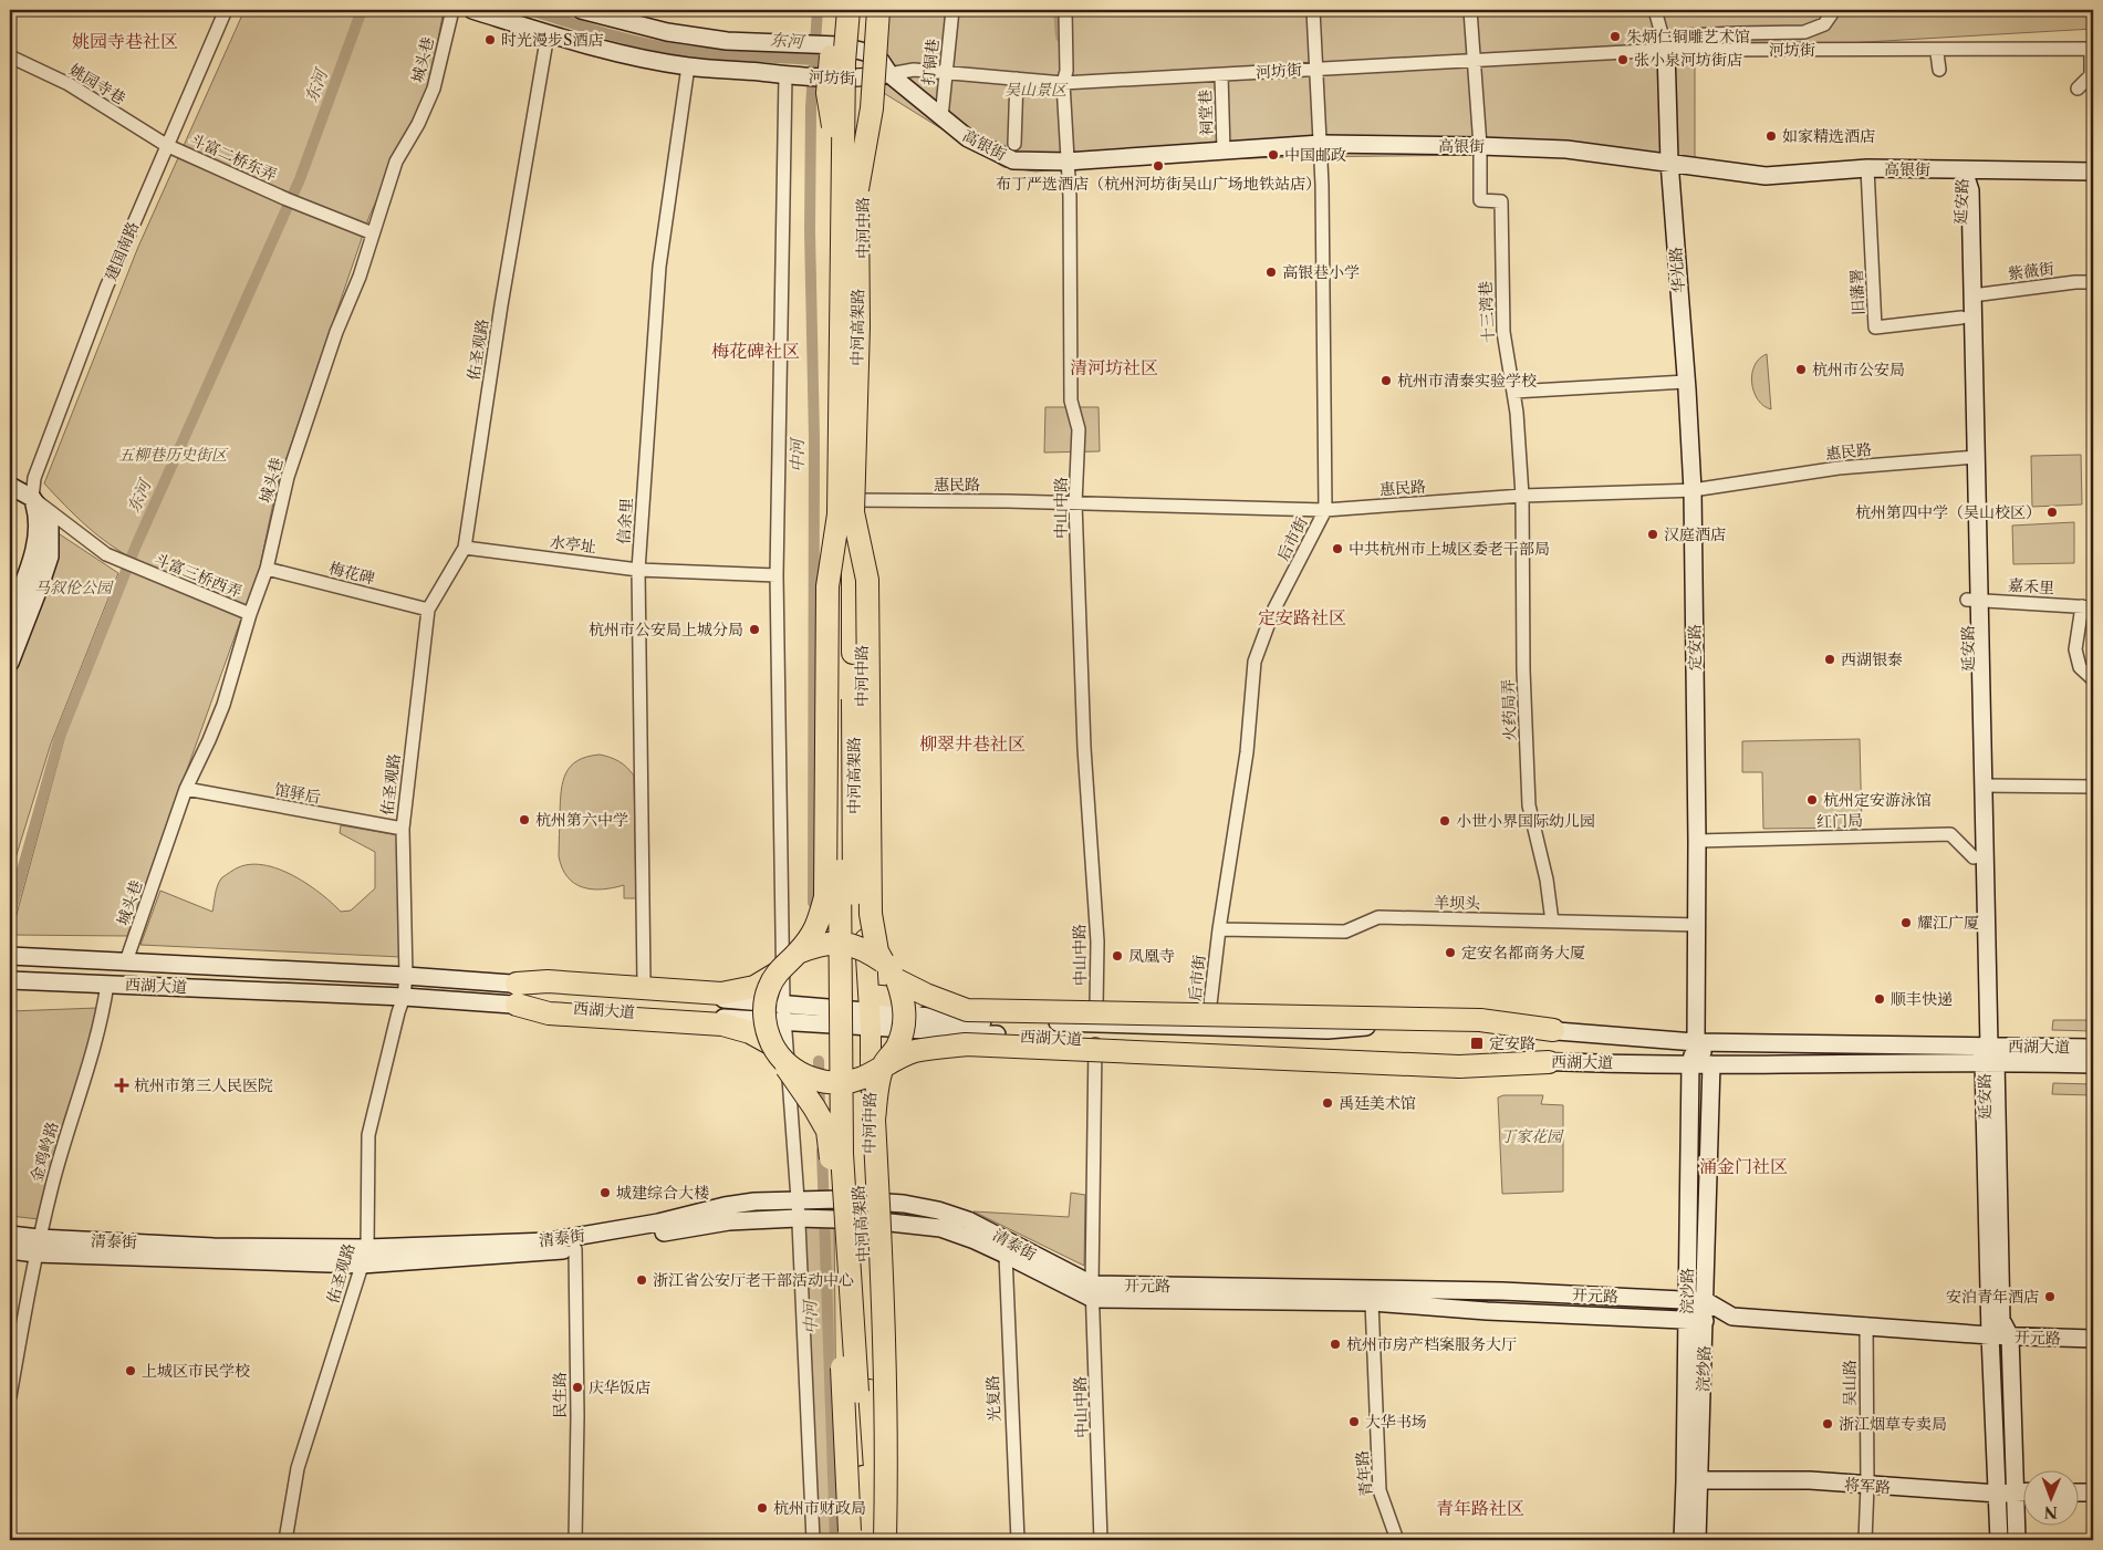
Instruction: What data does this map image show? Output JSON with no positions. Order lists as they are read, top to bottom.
{
  "streets": {
    "highway": ["中河高架路"],
    "main road": [
      "河坊街",
      "高银街",
      "延安路",
      "中河中路",
      "建国南路",
      "华光路",
      "定安路",
      "西湖大道",
      "清泰街",
      "开元路",
      "浣沙路",
      "浣纱路",
      "将军路"
    ],
    "street": [
      "城头巷",
      "打铜巷",
      "姚园寺巷",
      "祠堂巷",
      "斗富二桥东弄",
      "紫薇街",
      "旧藩署",
      "十三湾巷",
      "佑圣观路",
      "惠民路",
      "中山中路",
      "信余里",
      "后市街",
      "水亭址",
      "梅花碑",
      "斗富三桥西弄",
      "嘉禾里",
      "火药局弄",
      "馆驿后",
      "红门局",
      "羊坝头",
      "金鸡岭路",
      "吴山路",
      "民生路",
      "光复路",
      "青年路"
    ]
  },
  "crossings": [
    ["河坊街", "打铜巷"],
    ["河坊街", "祠堂巷"],
    ["河坊街", "高银街"],
    ["河坊街", "中河中路"],
    ["河坊街", "华光路"],
    ["河坊街", "佑圣观路"],
    ["河坊街", "中山中路"],
    ["河坊街", "信余里"],
    ["河坊街", "后市街"],
    ["城头巷", "斗富二桥东弄"],
    ["城头巷", "梅花碑"],
    ["城头巷", "斗富三桥西弄"],
    ["城头巷", "馆驿后"],
    ["城头巷", "西湖大道"],
    ["打铜巷", "高银街"],
    ["姚园寺巷", "斗富二桥东弄"],
    ["姚园寺巷", "建国南路"],
    ["祠堂巷", "高银街"],
    ["高银街", "延安路"],
    ["高银街", "中河中路"],
    ["高银街", "华光路"],
    ["高银街", "旧藩署"],
    ["高银街", "十三湾巷"],
    ["高银街", "中山中路"],
    ["高银街", "后市街"],
    ["斗富二桥东弄", "建国南路"],
    ["延安路", "紫薇街"],
    ["延安路", "旧藩署"],
    ["延安路", "惠民路"],
    ["延安路", "嘉禾里"],
    ["延安路", "红门局"],
    ["延安路", "西湖大道"],
    ["延安路", "开元路"],
    ["延安路", "将军路"],
    ["中河中路", "中河高架路"],
    ["中河中路", "惠民路"],
    ["中河中路", "西湖大道"],
    ["中河中路", "清泰街"],
    ["建国南路", "斗富三桥西弄"],
    ["华光路", "惠民路"],
    ["华光路", "定安路"],
    ["十三湾巷", "惠民路"],
    ["十三湾巷", "火药局弄"],
    ["中河高架路", "惠民路"],
    ["佑圣观路", "水亭址"],
    ["佑圣观路", "梅花碑"],
    ["佑圣观路", "馆驿后"],
    ["佑圣观路", "西湖大道"],
    ["佑圣观路", "清泰街"],
    ["惠民路", "中山中路"],
    ["惠民路", "后市街"],
    ["惠民路", "定安路"],
    ["惠民路", "火药局弄"],
    ["中山中路", "西湖大道"],
    ["中山中路", "清泰街"],
    ["中山中路", "开元路"],
    ["信余里", "水亭址"],
    ["后市街", "羊坝头"],
    ["定安路", "红门局"],
    ["定安路", "羊坝头"],
    ["定安路", "西湖大道"],
    ["定安路", "浣沙路"],
    ["火药局弄", "羊坝头"],
    ["西湖大道", "金鸡岭路"],
    ["西湖大道", "浣沙路"],
    ["西湖大道", "浣纱路"],
    ["金鸡岭路", "清泰街"],
    ["清泰街", "开元路"],
    ["清泰街", "民生路"],
    ["清泰街", "光复路"],
    ["开元路", "浣沙路"],
    ["开元路", "浣纱路"],
    ["开元路", "吴山路"],
    ["开元路", "青年路"],
    ["浣纱路", "将军路"],
    ["吴山路", "将军路"]
  ],
  "districts": [
    "姚园寺巷社区",
    "梅花碑社区",
    "清河坊社区",
    "定安路社区",
    "柳翠井巷社区",
    "涌金门社区",
    "青年路社区"
  ],
  "water": ["东河", "中河"],
  "parks": [
    "吴山景区",
    "五柳巷历史街区",
    "马叙伦公园",
    "丁家花园"
  ],
  "places": {
    "other": [
      "朱炳仁铜雕艺术馆",
      "时光漫步S酒店",
      "张小泉河坊街店",
      "如家精选酒店",
      "中国邮政",
      "布丁严选酒店（杭州河坊街吴山广场地铁站店）",
      "高银巷小学",
      "杭州市公安局",
      "杭州市清泰实验学校",
      "杭州第四中学（吴山校区）",
      "汉庭酒店",
      "中共杭州市上城区委老干部局",
      "杭州市公安局上城分局",
      "西湖银泰",
      "杭州定安游泳馆",
      "杭州第六中学",
      "小世小界国际幼儿园",
      "耀江广厦",
      "定安名都商务大厦",
      "凤凰寺",
      "顺丰快递",
      "禹廷美术馆",
      "城建综合大楼",
      "浙江省公安厅老干部活动中心",
      "安泊青年酒店",
      "杭州市房产档案服务大厅",
      "上城区市民学校",
      "庆华饭店",
      "大华书场",
      "浙江烟草专卖局",
      "杭州市财政局"
    ],
    "transit": ["定安路"],
    "health": ["杭州市第三人民医院"]
  },
  "north": "bottom"
}
